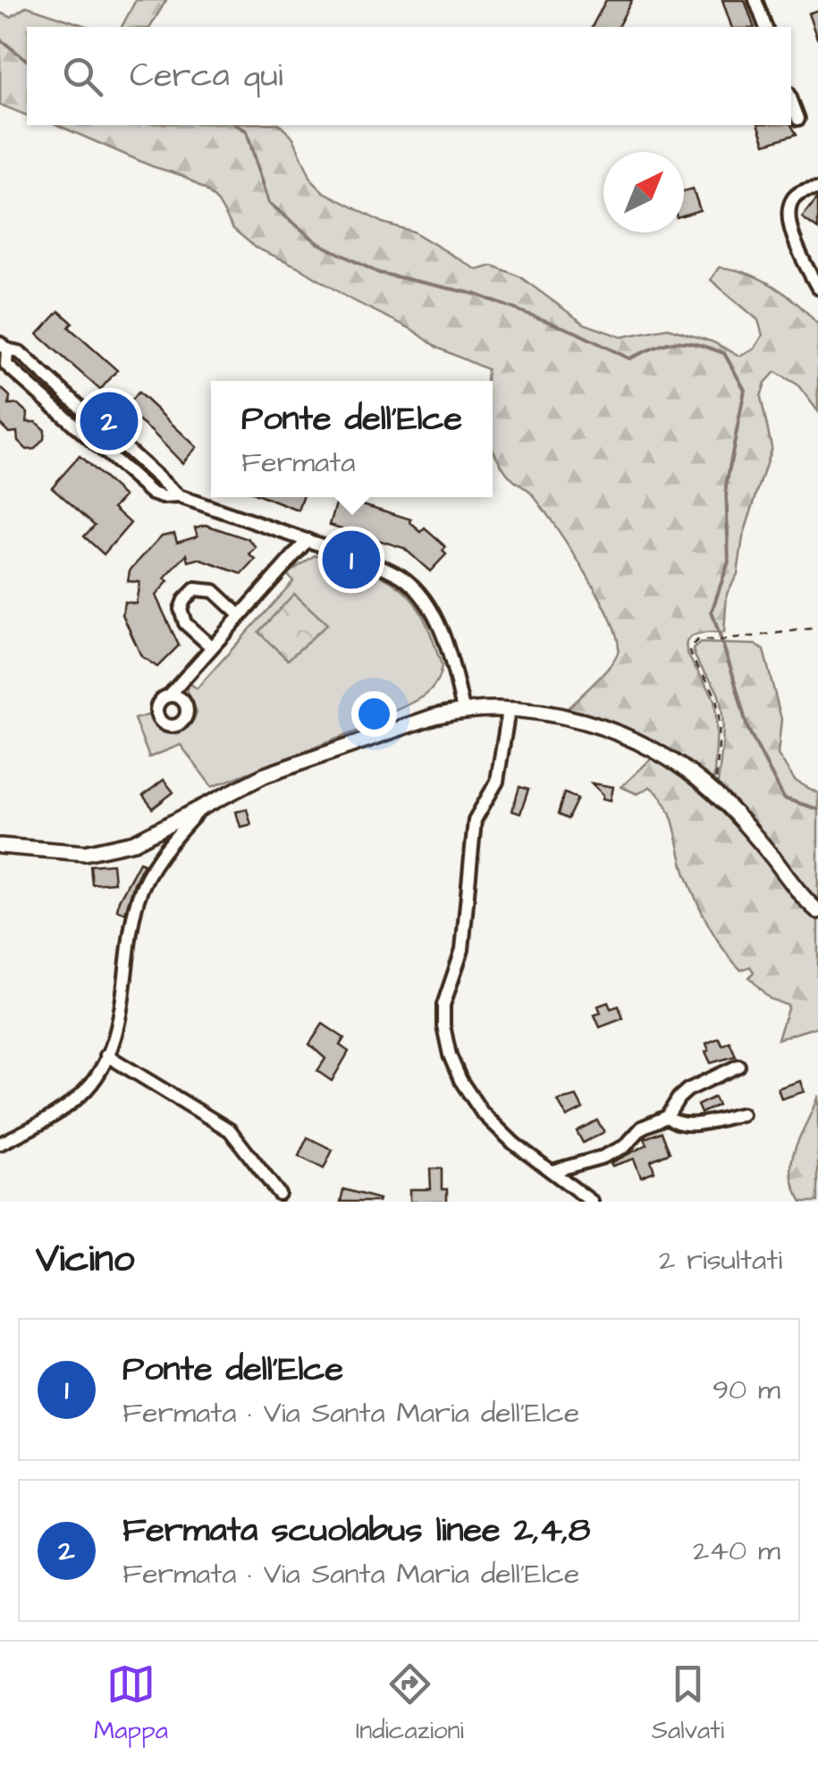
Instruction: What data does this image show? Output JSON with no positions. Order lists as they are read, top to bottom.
{
  "north": "top right",
  "page": {
    "search": "Cerca qui",
    "popup": ["Ponte dell'Elce", "Fermata"],
    "pins": ["2", "1"],
    "heading": ["Vicino", "2 risultati"],
    "list": [
      {
        "mark": "1",
        "name": "Ponte dell'Elce",
        "note": "Fermata · Via Santa Maria dell'Elce",
        "value": "90 m"
      },
      {
        "mark": "2",
        "name": "Fermata scuolabus linee 2,4,8",
        "note": "Fermata · Via Santa Maria dell'Elce",
        "value": "240 m"
      }
    ],
    "nav": ["Mappa", "Indicazioni", "Salvati"]
  }
}
